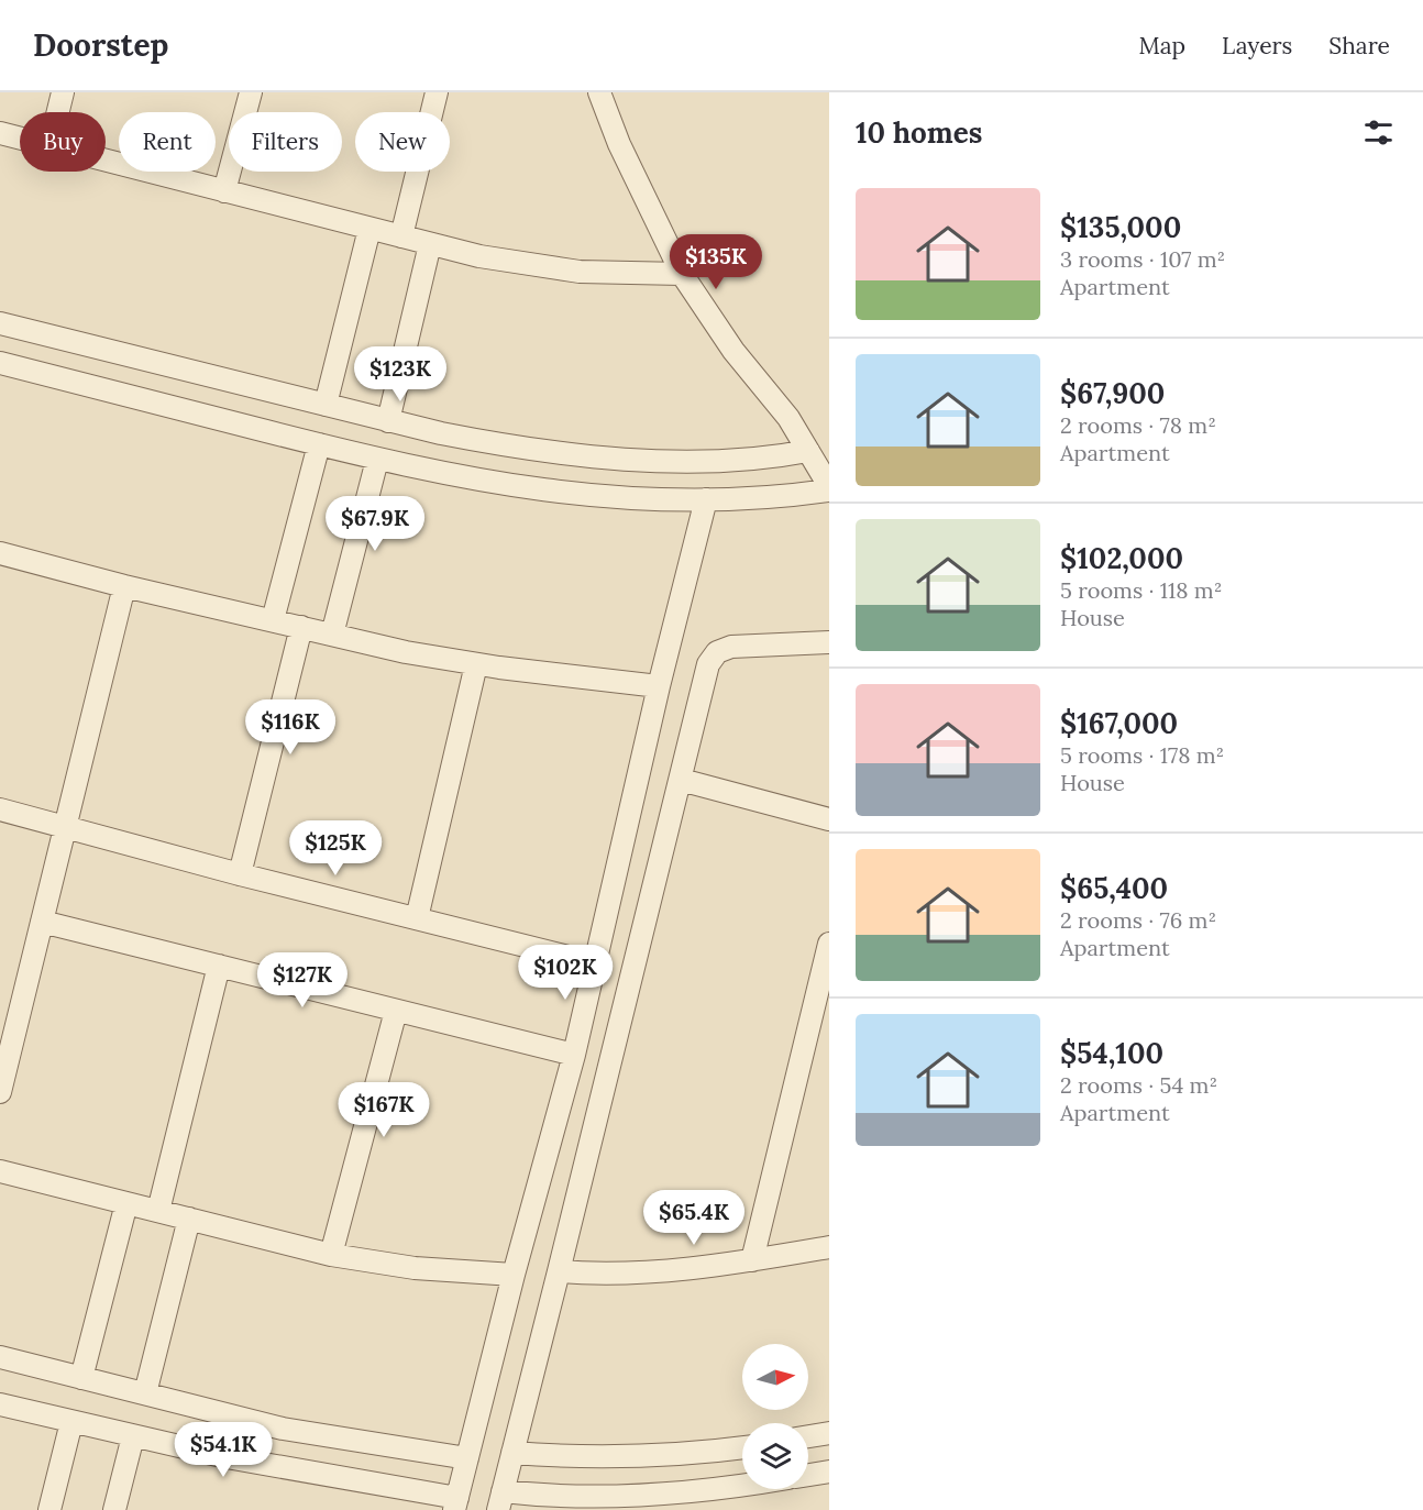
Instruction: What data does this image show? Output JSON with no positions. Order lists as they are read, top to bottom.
{
  "north": "right",
  "page": {
    "header": "Doorstep",
    "nav": ["Map", "Layers", "Share"],
    "heading": "10 homes",
    "chip": [
      "Buy",
      "Rent",
      "Filters",
      "New"
    ],
    "list": [
      {
        "name": "$135,000",
        "note": "3 rooms · 107 m² · Apartment"
      },
      {
        "name": "$67,900",
        "note": "2 rooms · 78 m² · Apartment"
      },
      {
        "name": "$102,000",
        "note": "5 rooms · 118 m² · House"
      },
      {
        "name": "$167,000",
        "note": "5 rooms · 178 m² · House"
      },
      {
        "name": "$65,400",
        "note": "2 rooms · 76 m² · Apartment"
      },
      {
        "name": "$54,100",
        "note": "2 rooms · 54 m² · Apartment"
      }
    ],
    "price": [
      "$135K",
      "$123K",
      "$67.9K",
      "$116K",
      "$125K",
      "$102K",
      "$127K",
      "$167K",
      "$65.4K",
      "$54.1K"
    ]
  }
}
